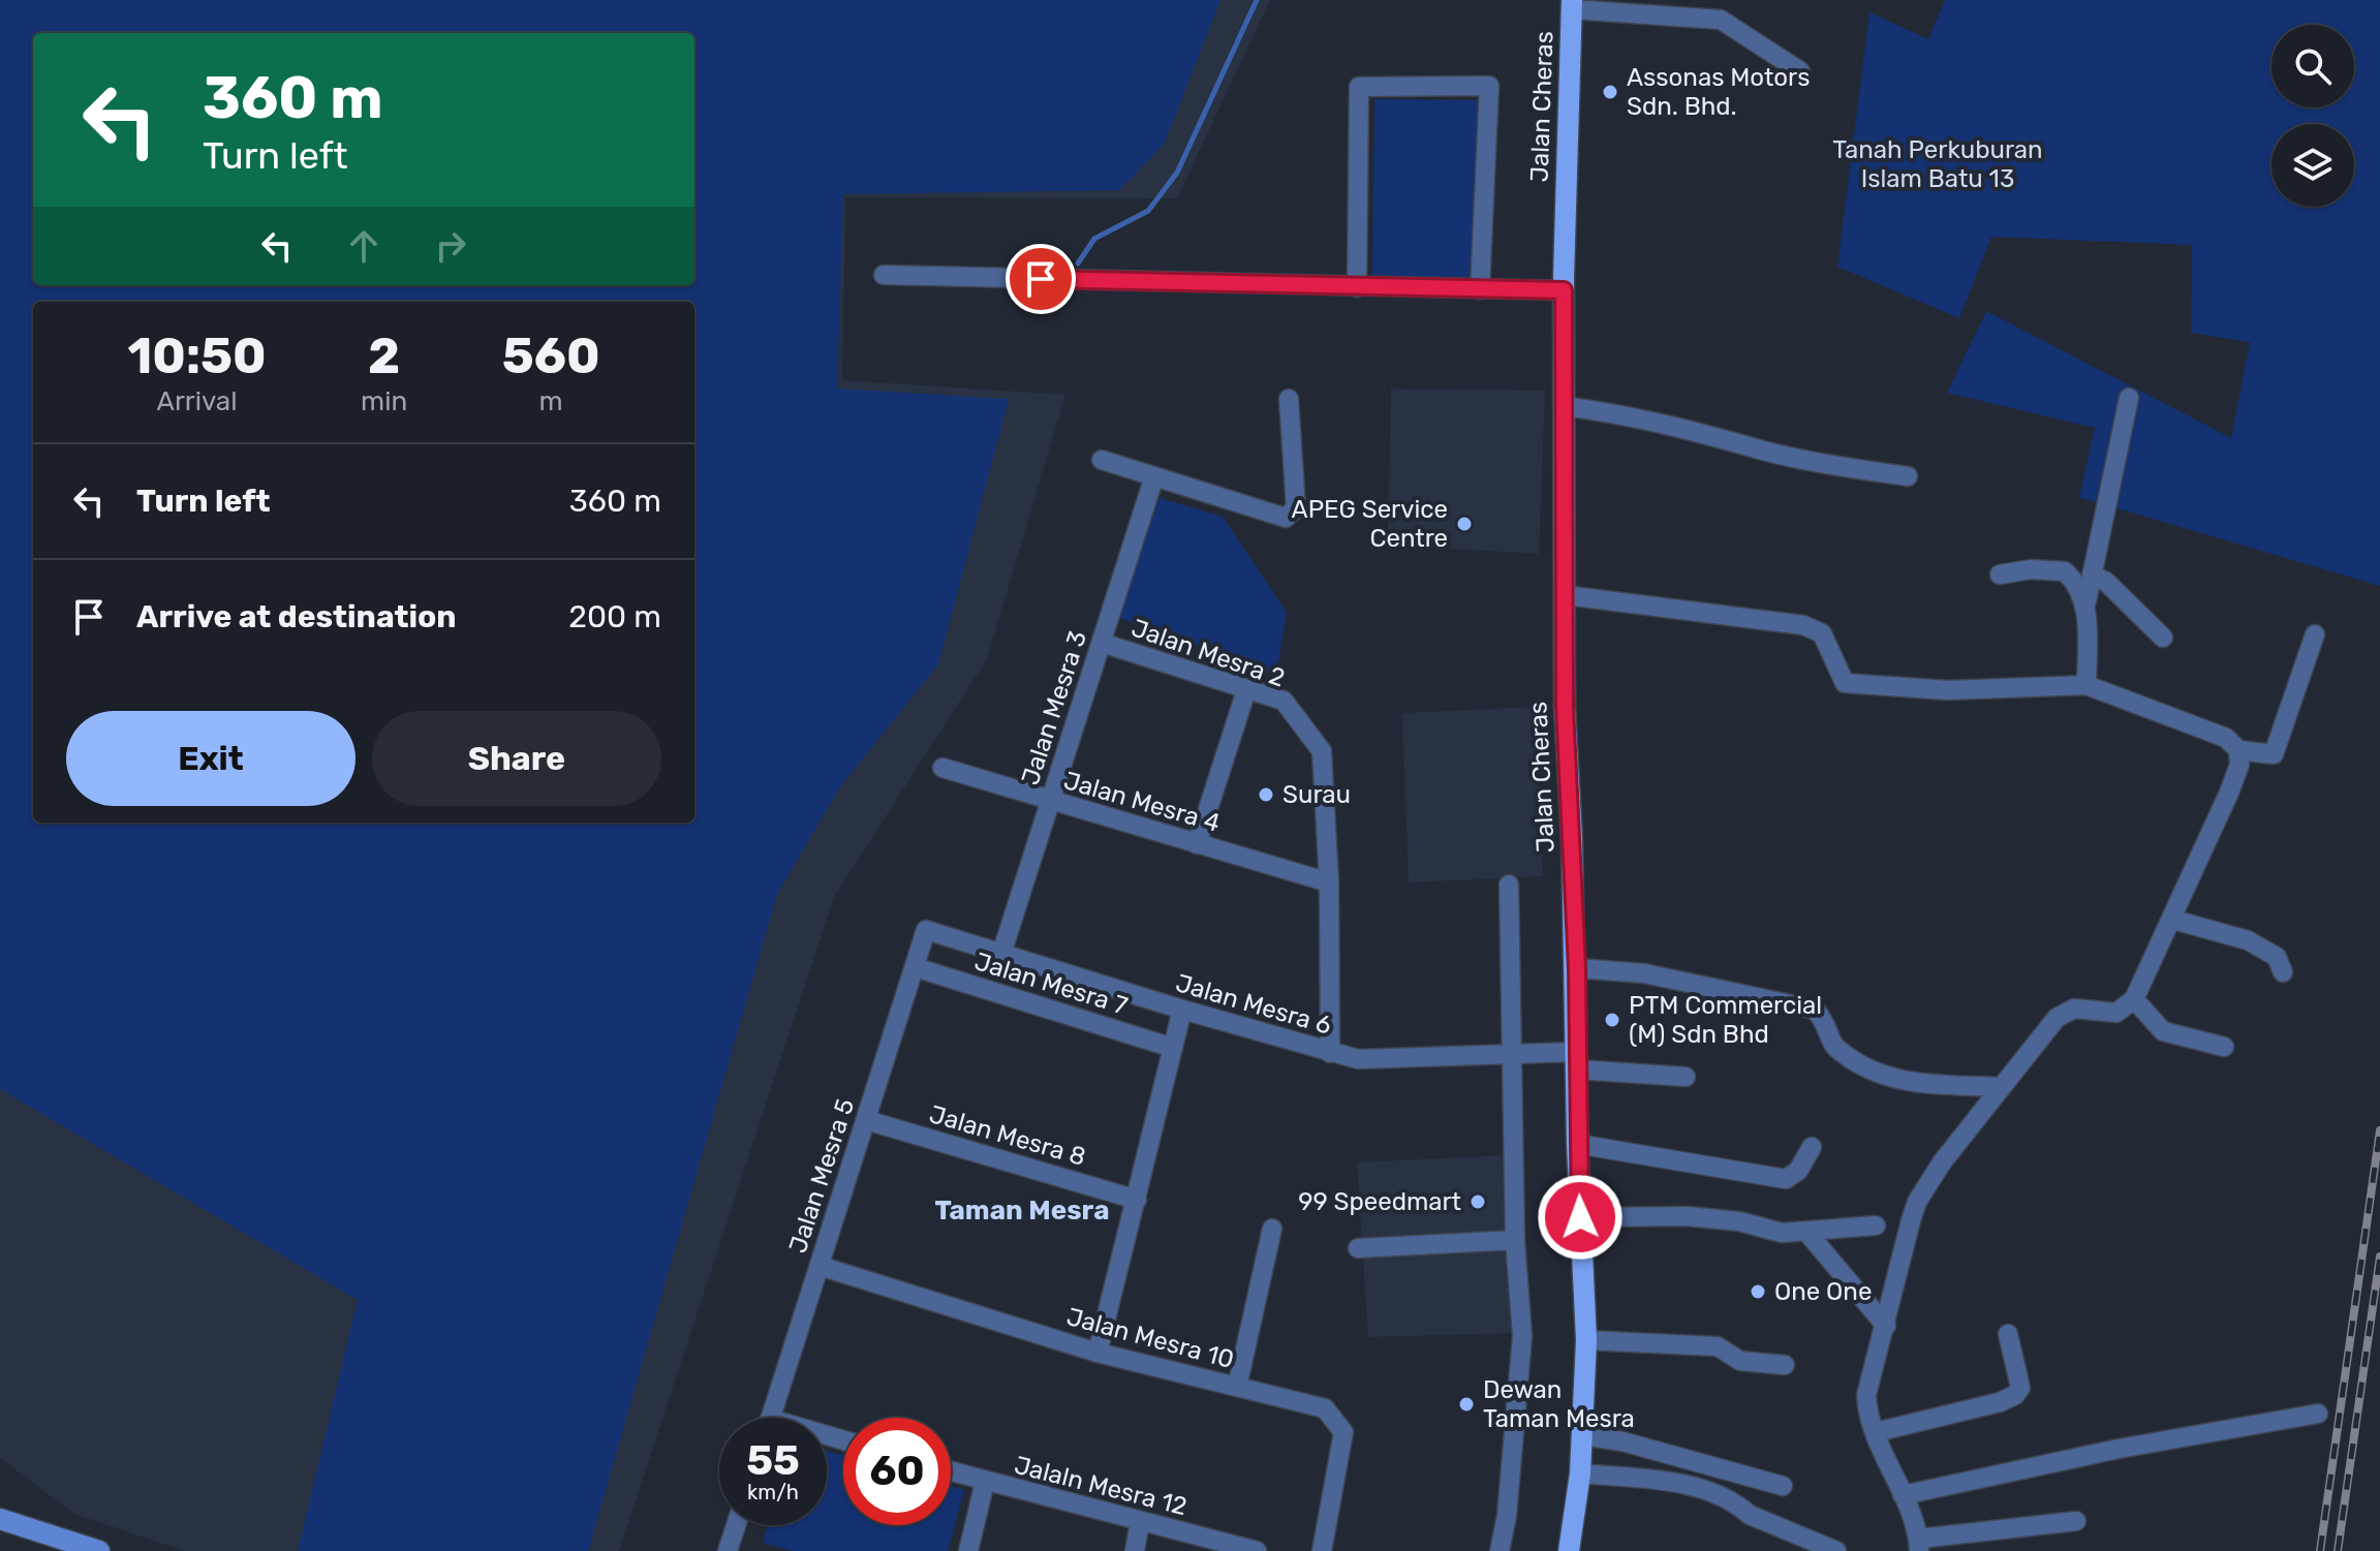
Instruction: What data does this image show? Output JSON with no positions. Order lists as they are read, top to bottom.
{
  "streets": {
    "main road": ["Jalan Cheras"],
    "street": [
      "Jalan Mesra 2",
      "Jalan Mesra 3",
      "Jalan Mesra 4",
      "Jalan Mesra 7",
      "Jalan Mesra 6",
      "Jalan Mesra 8",
      "Jalan Mesra 5",
      "Jalan Mesra 10",
      "Jalaln Mesra 12"
    ]
  },
  "crossings": [
    ["Jalan Cheras", "Jalan Mesra 6"],
    ["Jalan Mesra 2", "Jalan Mesra 3"],
    ["Jalan Mesra 2", "Jalan Mesra 4"],
    ["Jalan Mesra 2", "Jalan Mesra 6"],
    ["Jalan Mesra 3", "Jalan Mesra 4"],
    ["Jalan Mesra 3", "Jalan Mesra 6"],
    ["Jalan Mesra 7", "Jalan Mesra 5"],
    ["Jalan Mesra 6", "Jalan Mesra 5"],
    ["Jalan Mesra 8", "Jalan Mesra 5"],
    ["Jalan Mesra 5", "Jalan Mesra 10"]
  ],
  "districts": ["Taman Mesra"],
  "parks": ["Tanah Perkuburan Islam Batu 13"],
  "places": [
    "Assonas Motors Sdn. Bhd.",
    "APEG Service Centre",
    "Surau",
    "PTM Commercial (M) Sdn Bhd",
    "99 Speedmart",
    "One One",
    "Dewan Taman Mesra"
  ],
  "page": {
    "turn": ["360 m", "Turn left"],
    "eta": [
      "10:50",
      "Arrival",
      "2",
      "min",
      "560",
      "m"
    ],
    "list": [
      {
        "name": "Turn left",
        "value": "360 m"
      },
      {
        "name": "Arrive at destination",
        "value": "200 m"
      }
    ],
    "buttons": ["Exit", "Share"],
    "speed": "55 km/h",
    "limit": "60"
  }
}
